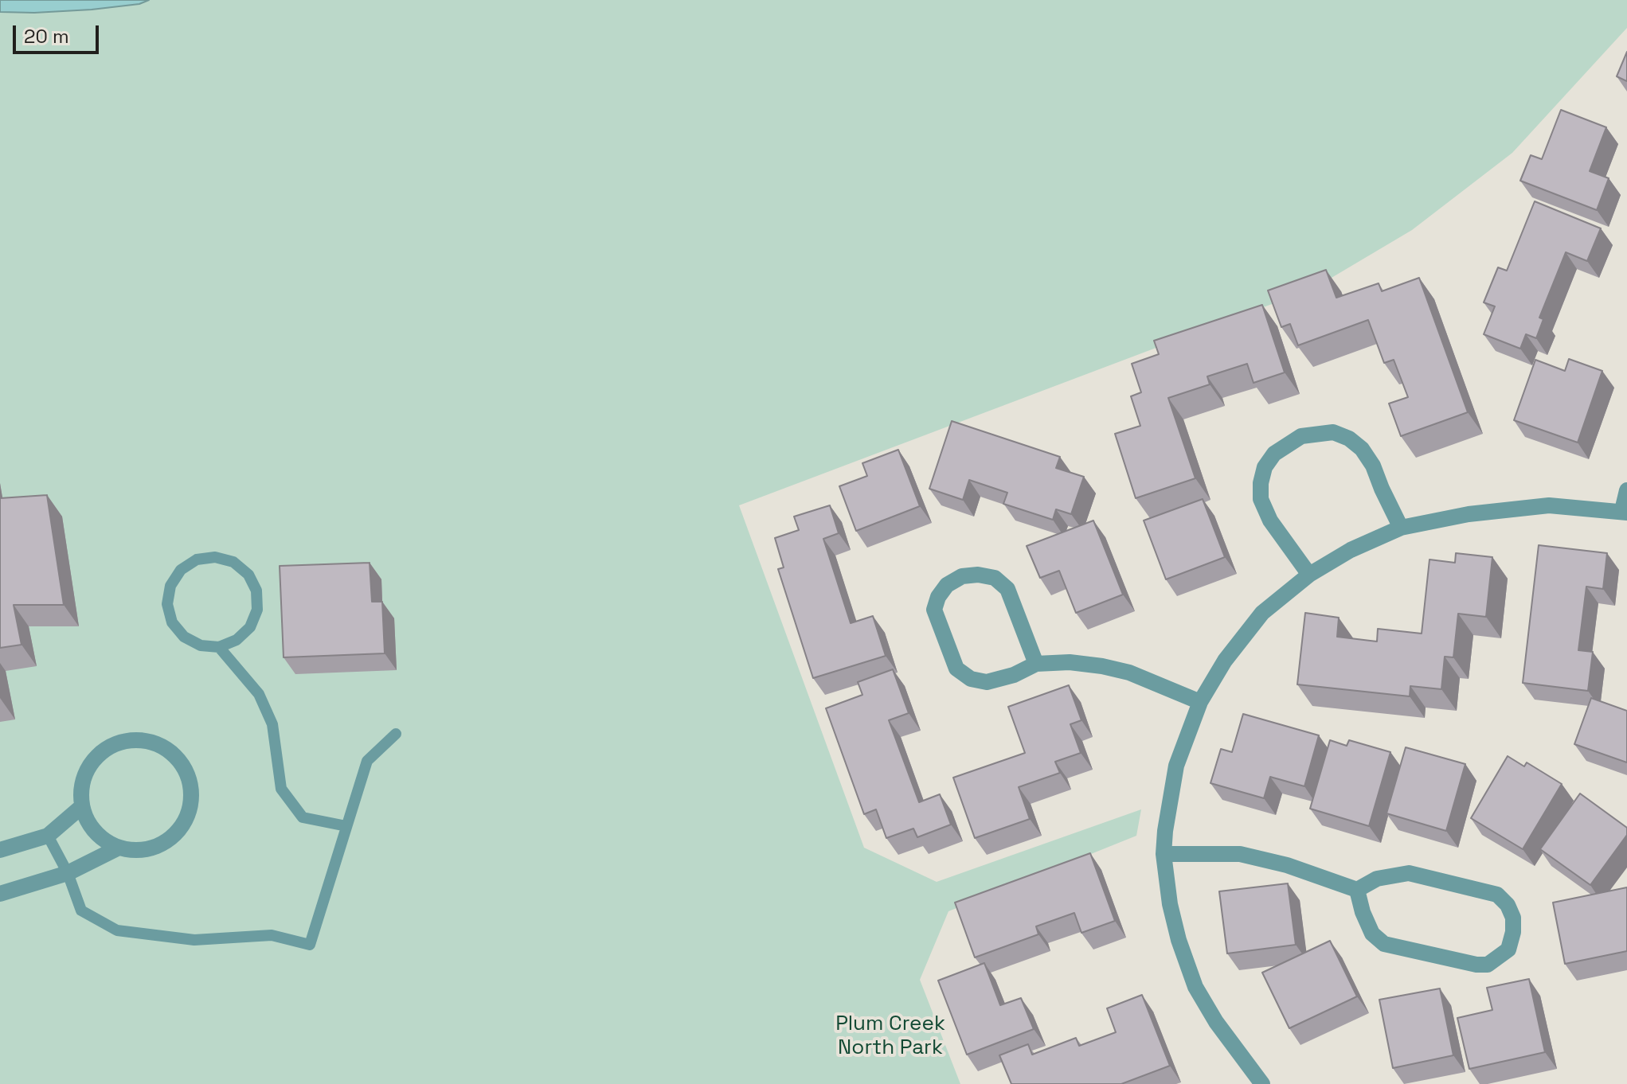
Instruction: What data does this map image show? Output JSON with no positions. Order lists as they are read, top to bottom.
{
  "parks": ["Plum Creek North Park"],
  "scale_bar": "20 m"
}
